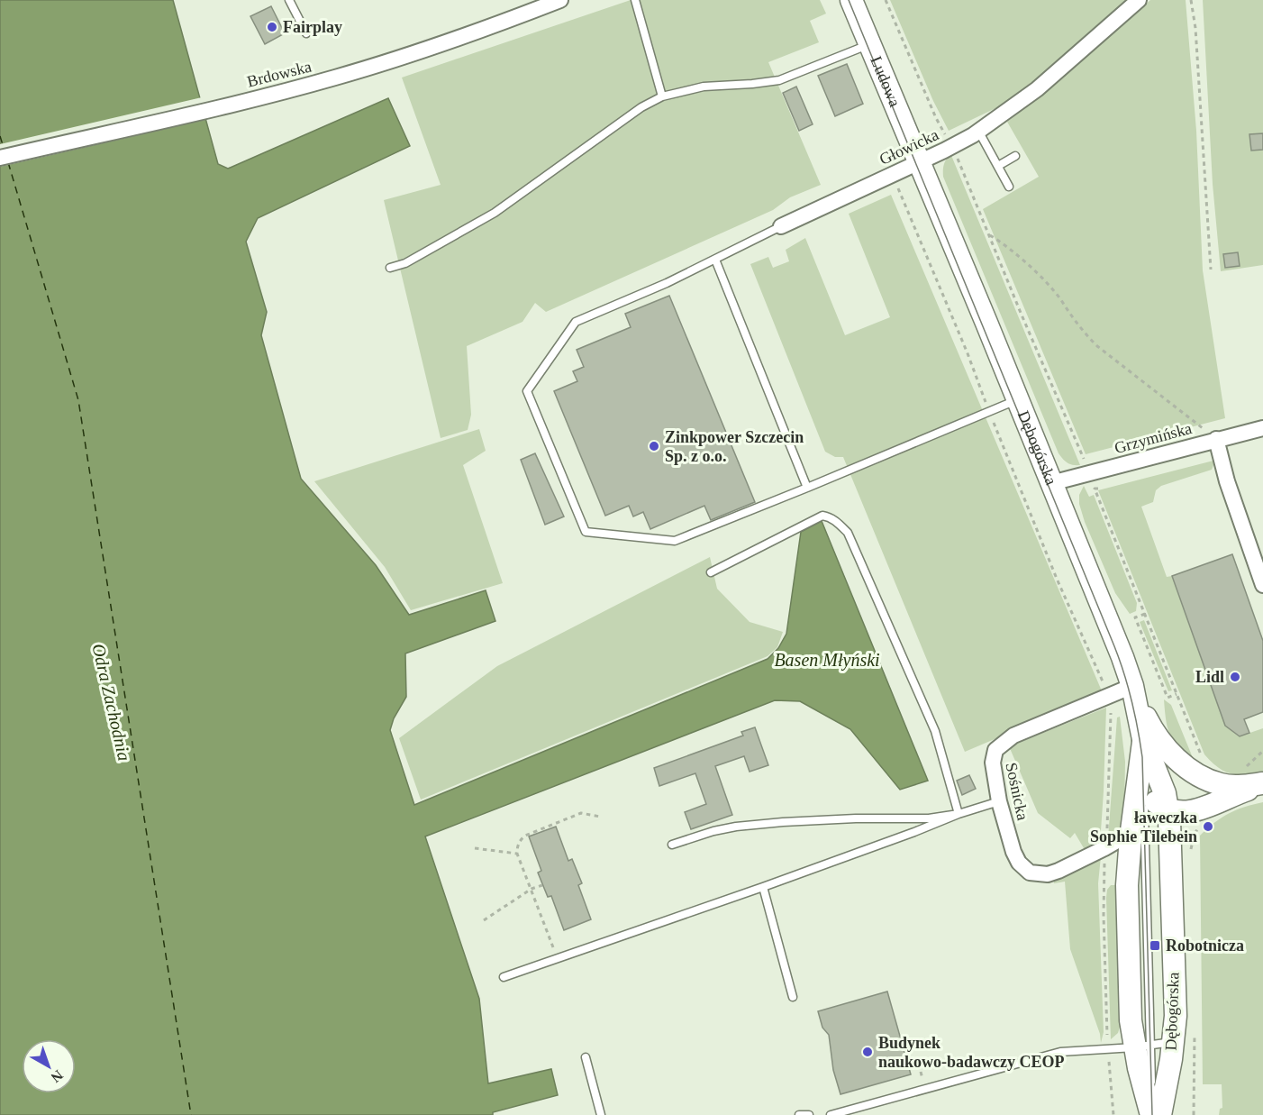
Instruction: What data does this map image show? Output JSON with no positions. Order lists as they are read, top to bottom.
{
  "streets": {
    "street": [
      "Brdowska",
      "Ludowa",
      "Głowicka",
      "Grzymińska",
      "Dębogórska",
      "Sośnicka"
    ]
  },
  "crossings": [
    ["Ludowa", "Głowicka"],
    ["Ludowa", "Dębogórska"],
    ["Głowicka", "Dębogórska"],
    ["Grzymińska", "Dębogórska"],
    ["Dębogórska", "Sośnicka"]
  ],
  "water": ["Basen Młyński", "Odra Zachodnia"],
  "places": {
    "other": [
      "Fairplay",
      "Zinkpower Szczecin Sp. z o.o.",
      "Lidl",
      "ławeczka Sophie Tilebein",
      "Budynek naukowo-badawczy CEOP"
    ],
    "transit": ["Robotnicza"]
  },
  "north": "bottom right"
}
